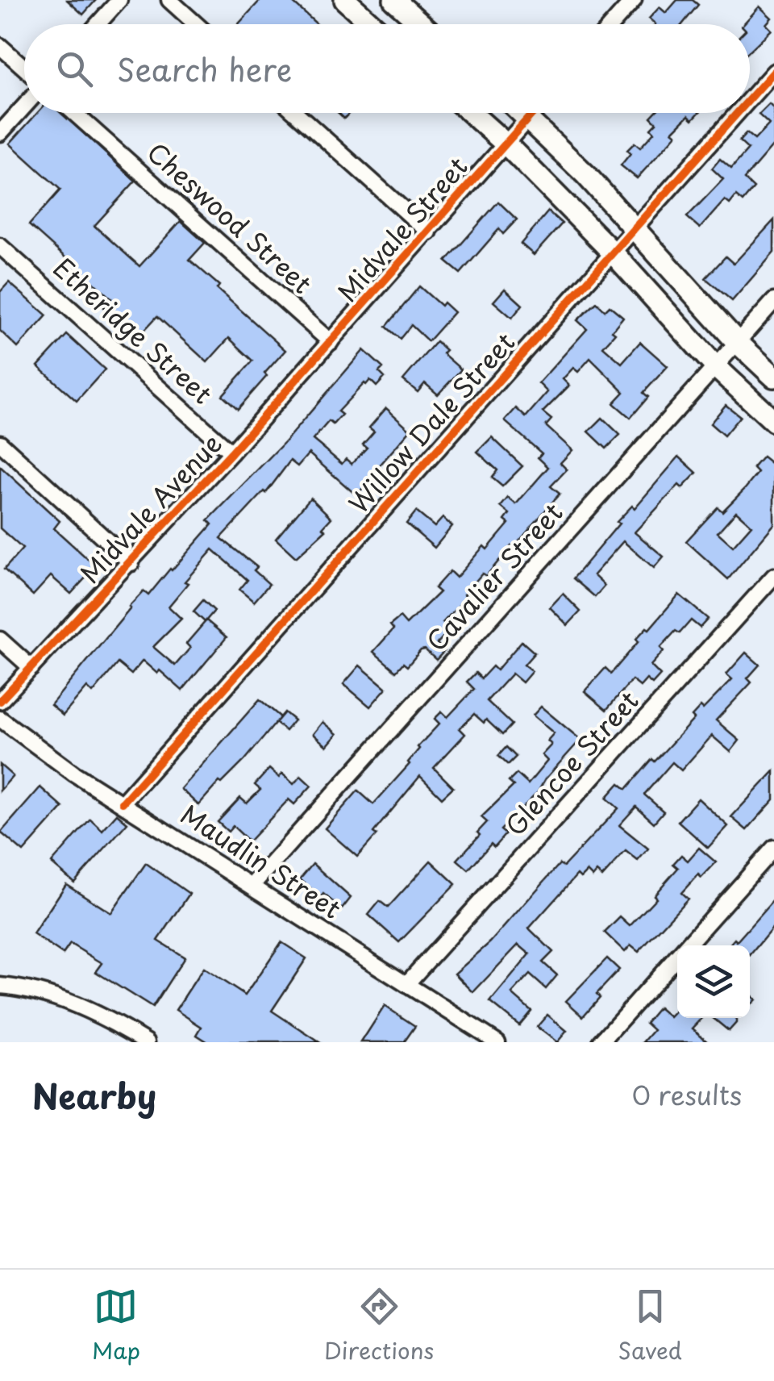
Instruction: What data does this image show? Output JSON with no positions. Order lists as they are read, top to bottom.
{
  "streets": {
    "street": [
      "Cheswood Street",
      "Midvale Street",
      "Etheridge Street",
      "Willow Dale Street",
      "Midvale Avenue",
      "Cavalier Street",
      "Glencoe Street",
      "Maudlin Street"
    ]
  },
  "crossings": [
    ["Cheswood Street", "Midvale Street"],
    ["Cheswood Street", "Midvale Avenue"],
    ["Midvale Street", "Midvale Avenue"],
    ["Etheridge Street", "Midvale Avenue"],
    ["Willow Dale Street", "Maudlin Street"],
    ["Cavalier Street", "Maudlin Street"],
    ["Glencoe Street", "Maudlin Street"]
  ],
  "page": {
    "search": "Search here",
    "heading": ["Nearby", "0 results"],
    "nav": ["Map", "Directions", "Saved"]
  }
}
